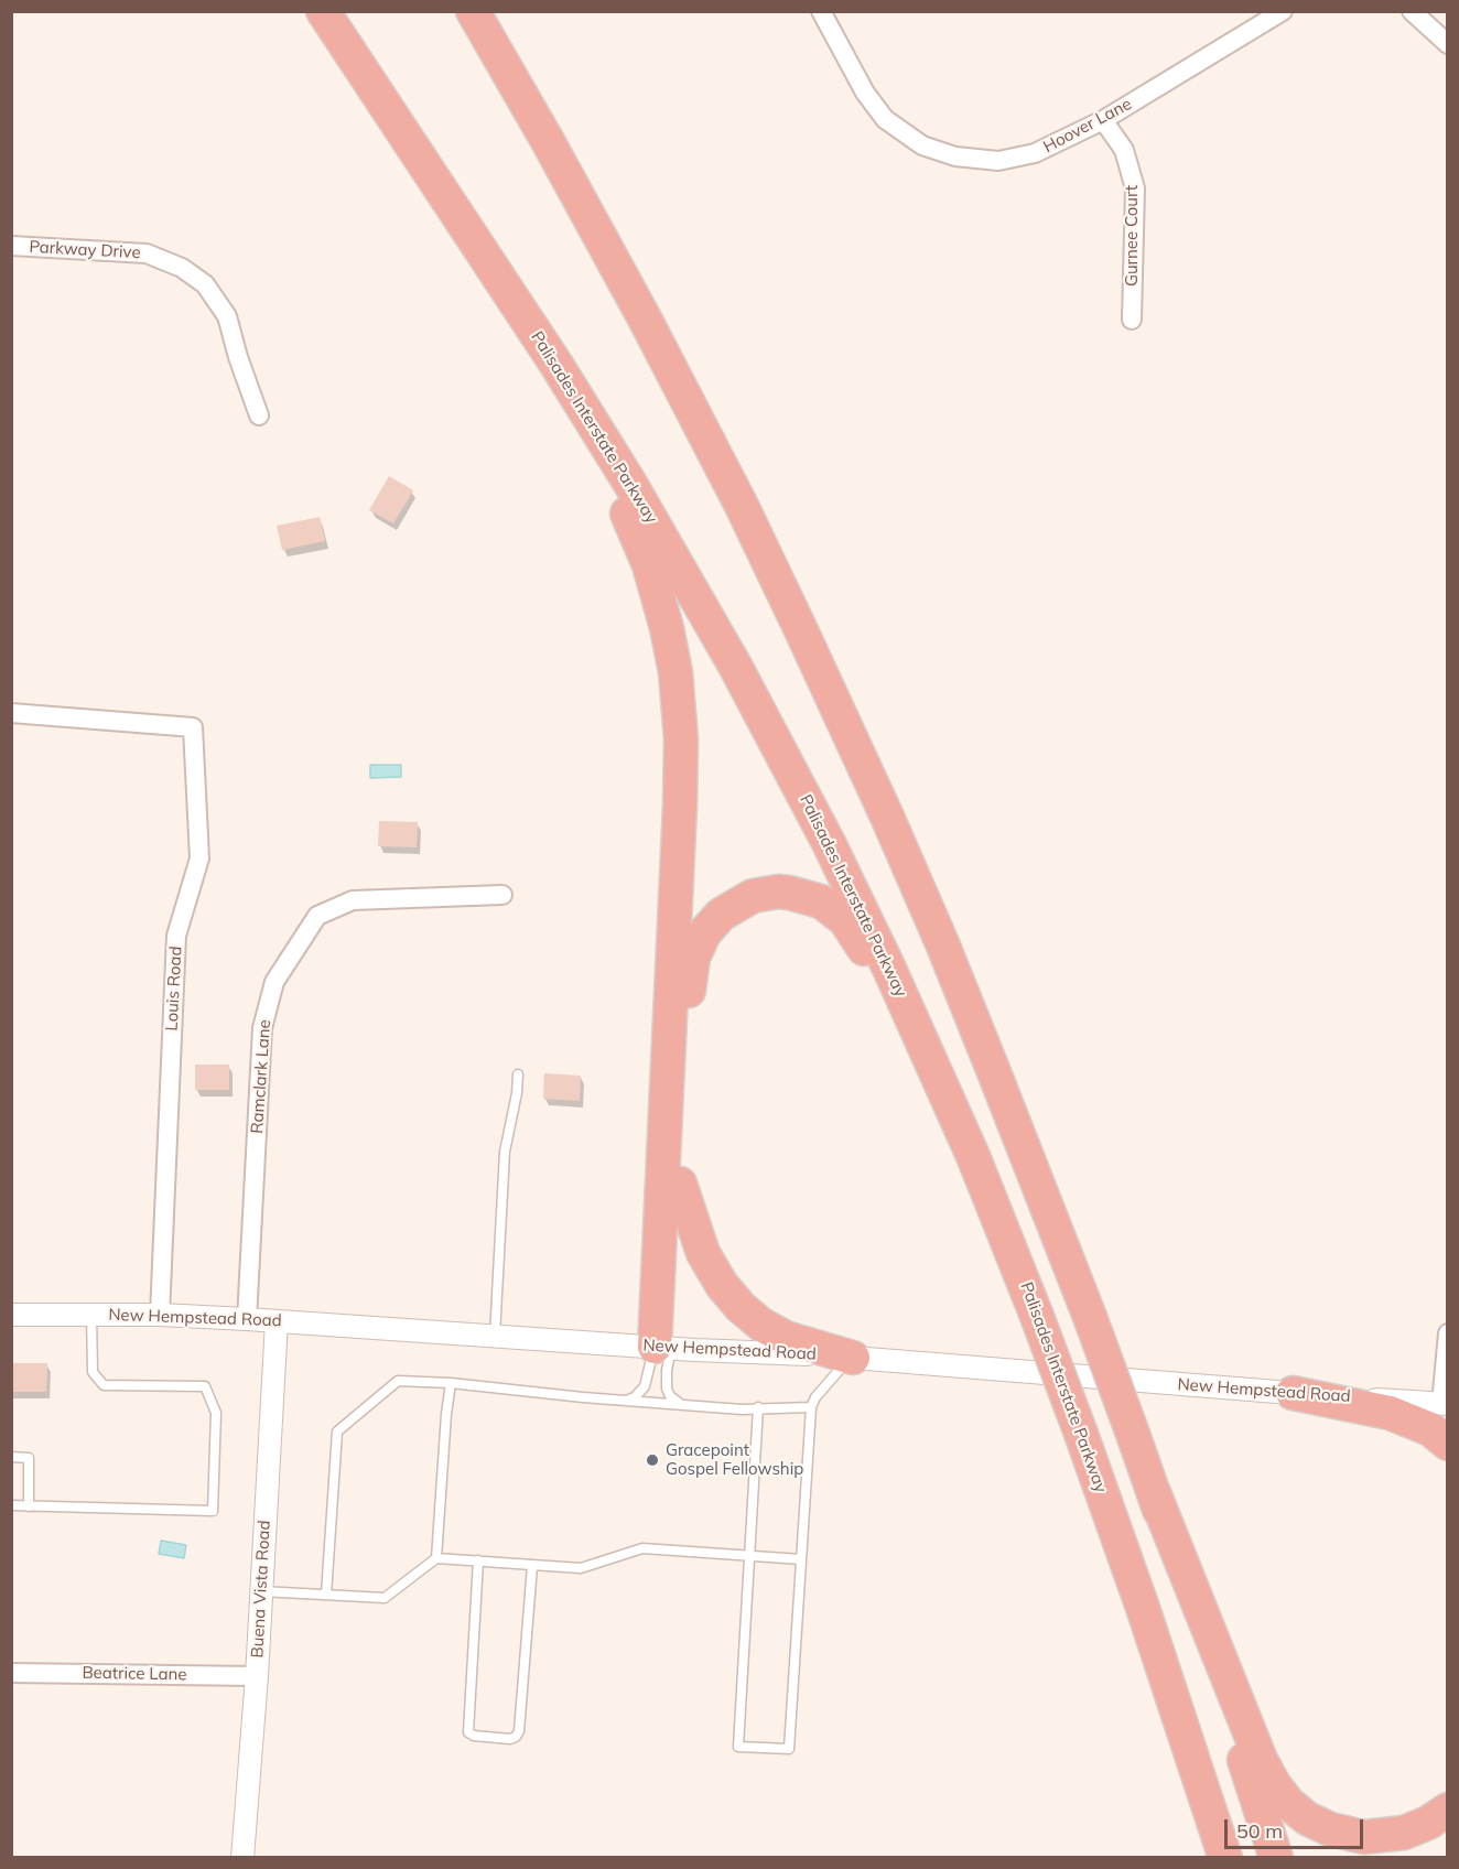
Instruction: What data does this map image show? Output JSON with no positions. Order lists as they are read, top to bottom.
{
  "streets": {
    "highway": ["Palisades Interstate Parkway"],
    "street": [
      "Hoover Lane",
      "Gurnee Court",
      "Parkway Drive",
      "Louis Road",
      "Ramclark Lane",
      "New Hempstead Road",
      "Buena Vista Road",
      "Beatrice Lane"
    ]
  },
  "crossings": [
    ["Hoover Lane", "Gurnee Court"],
    ["Louis Road", "New Hempstead Road"],
    ["Ramclark Lane", "New Hempstead Road"],
    ["New Hempstead Road", "Buena Vista Road"],
    ["Buena Vista Road", "Beatrice Lane"]
  ],
  "places": ["Gracepoint Gospel Fellowship"],
  "scale_bar": "50 m"
}
